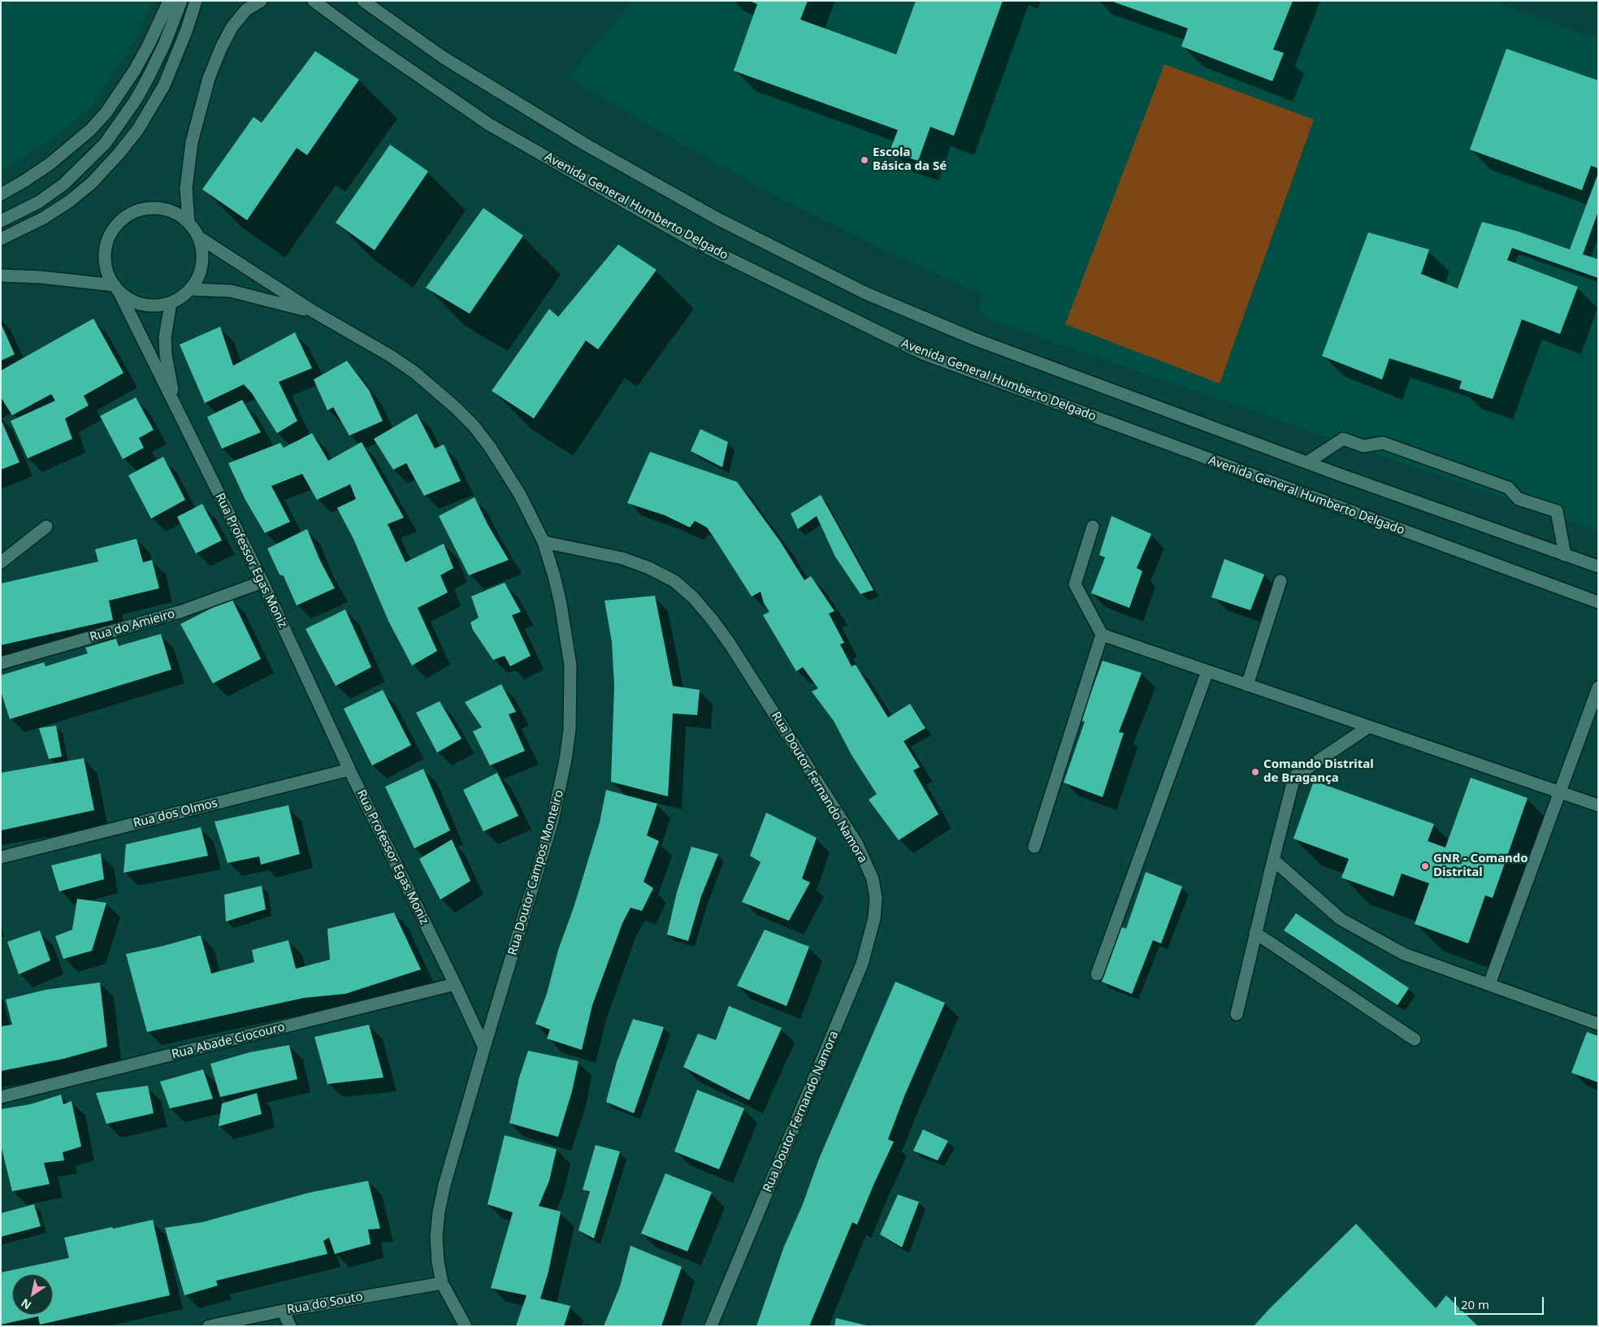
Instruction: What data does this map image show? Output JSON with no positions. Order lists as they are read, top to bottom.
{
  "streets": {
    "street": [
      "Avenida General Humberto Delgado",
      "Rua Professor Egas Moniz",
      "Rua do Amieiro",
      "Rua Doutor Fernando Namora",
      "Rua dos Olmos",
      "Rua Doutor Campos Monteiro",
      "Rua Abade Ciocouro",
      "Rua do Souto"
    ]
  },
  "crossings": [
    ["Rua Professor Egas Moniz", "Rua do Amieiro"],
    ["Rua Professor Egas Moniz", "Rua dos Olmos"],
    ["Rua Professor Egas Moniz", "Rua Doutor Campos Monteiro"],
    ["Rua Professor Egas Moniz", "Rua Abade Ciocouro"],
    ["Rua Doutor Fernando Namora", "Rua Doutor Campos Monteiro"]
  ],
  "places": ["Escola Básica da Sé", "Comando Distrital de Bragança", "GNR - Comando Distrital"],
  "scale_bar": "20 m",
  "north": "bottom left"
}
